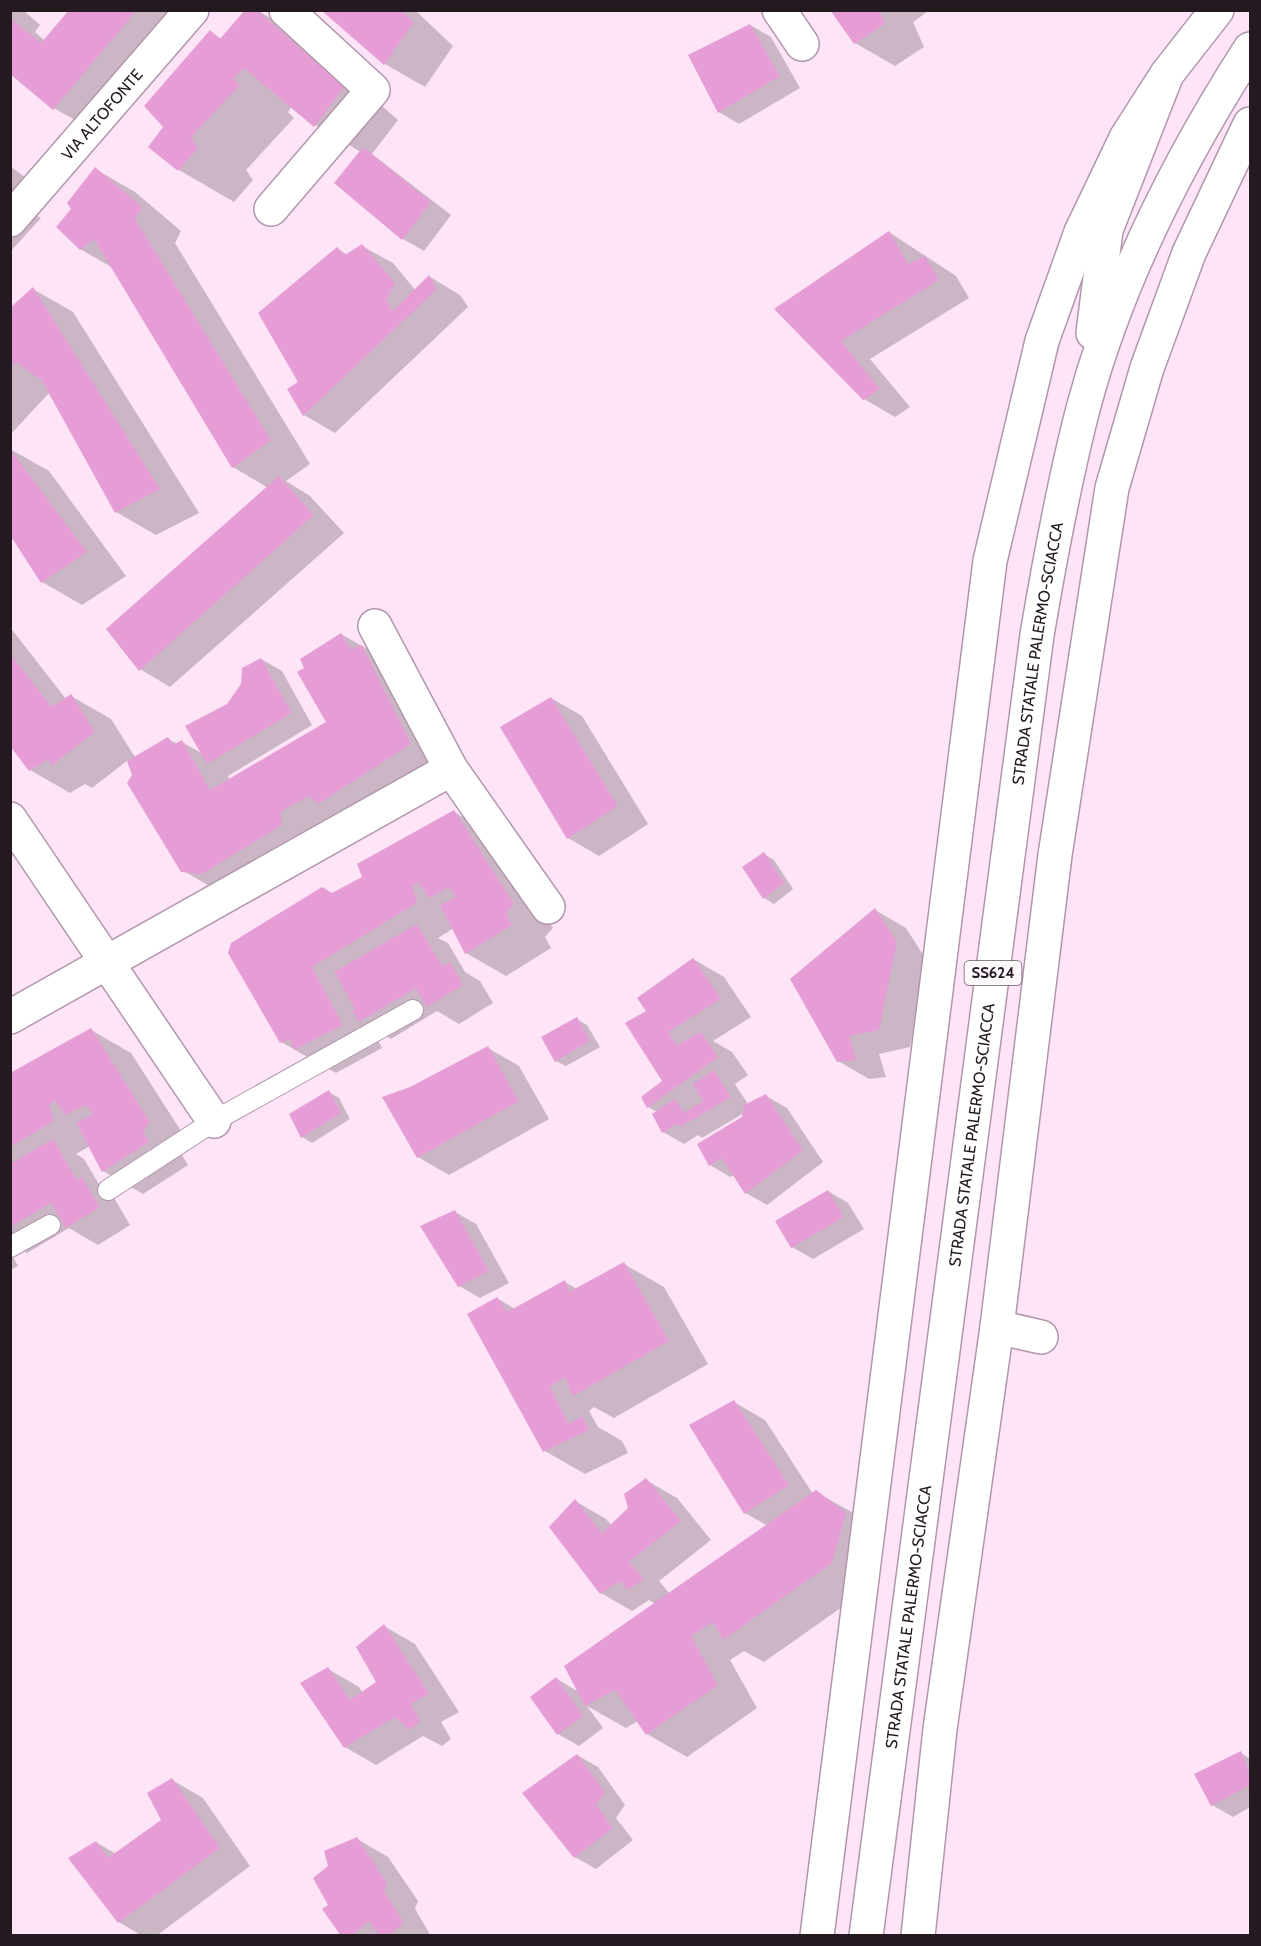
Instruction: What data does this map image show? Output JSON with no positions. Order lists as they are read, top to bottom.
{
  "streets": {
    "main road": ["VIA ALTOFONTE", "STRADA STATALE PALERMO-SCIACCA", "SS624"]
  }
}
